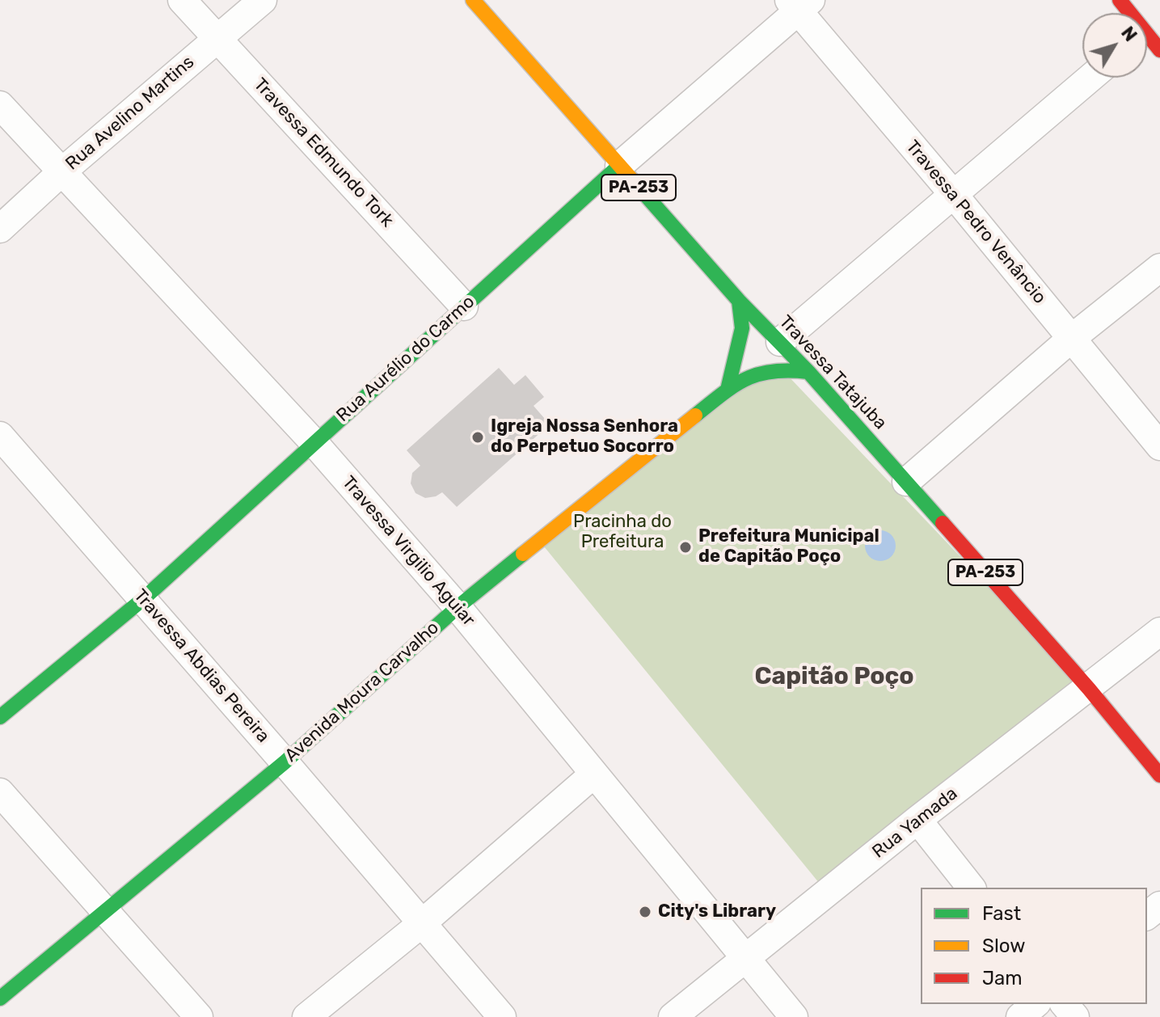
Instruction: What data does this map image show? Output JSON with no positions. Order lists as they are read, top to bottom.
{
  "streets": {
    "main road": [
      "PA-253",
      "Rua Aurélio do Carmo",
      "Travessa Tatajuba",
      "Avenida Moura Carvalho"
    ],
    "street": [
      "Rua Avelino Martins",
      "Travessa Edmundo Tork",
      "Travessa Pedro Venâncio",
      "Travessa Virgilio Aguiar",
      "Travessa Abdias Pereira",
      "Rua Yamada"
    ]
  },
  "crossings": [
    ["Rua Avelino Martins", "Travessa Edmundo Tork"],
    ["Rua Avelino Martins", "Travessa Virgilio Aguiar"],
    ["Travessa Edmundo Tork", "Rua Aurélio do Carmo"],
    ["Travessa Pedro Venâncio", "Rua Aurélio do Carmo"],
    ["Rua Aurélio do Carmo", "Travessa Tatajuba"],
    ["Rua Aurélio do Carmo", "Travessa Virgilio Aguiar"],
    ["Rua Aurélio do Carmo", "Travessa Abdias Pereira"],
    ["Travessa Tatajuba", "Avenida Moura Carvalho"],
    ["Travessa Tatajuba", "Rua Yamada"],
    ["Travessa Virgilio Aguiar", "Avenida Moura Carvalho"],
    ["Travessa Virgilio Aguiar", "Rua Yamada"],
    ["Travessa Abdias Pereira", "Avenida Moura Carvalho"]
  ],
  "districts": ["Capitão Poço"],
  "parks": ["Pracinha do Prefeitura"],
  "places": ["Igreja Nossa Senhora do Perpetuo Socorro", "Prefeitura Municipal de Capitão Poço", "City's Library"],
  "legend": ["Fast", "Slow", "Jam"],
  "north": "top right"
}
